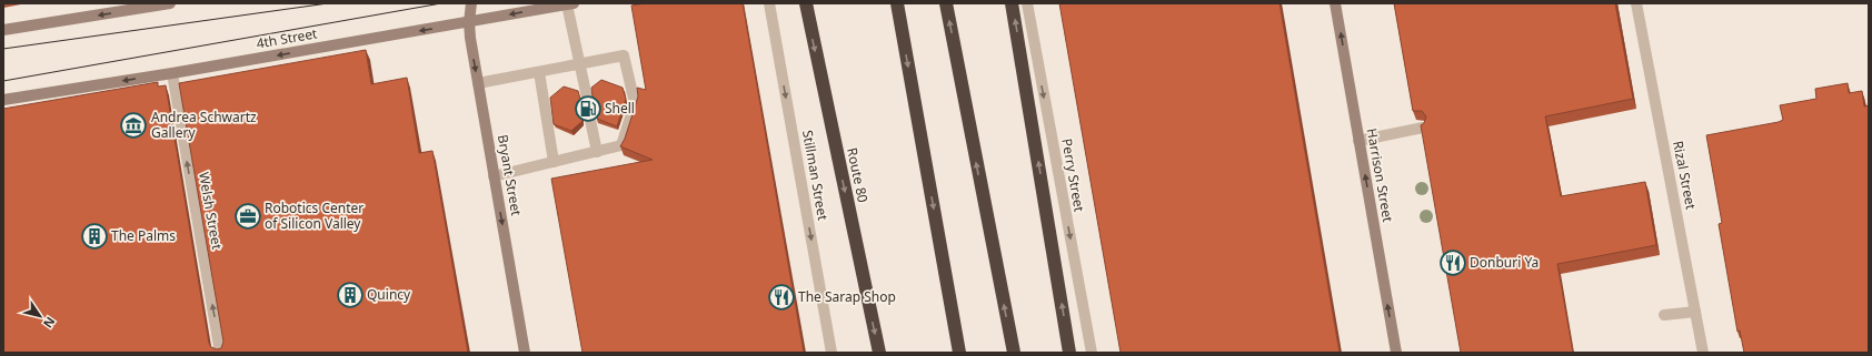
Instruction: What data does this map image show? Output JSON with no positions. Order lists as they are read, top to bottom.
{
  "streets": {
    "highway": ["Route 80"],
    "main road": ["4th Street", "Bryant Street", "Harrison Street"],
    "street": [
      "Stillman Street",
      "Perry Street",
      "Rizal Street",
      "Welsh Street"
    ]
  },
  "crossings": [
    ["4th Street", "Bryant Street"],
    ["4th Street", "Welsh Street"]
  ],
  "one_way": [
    "4th Street",
    "Bryant Street",
    "Stillman Street",
    "Perry Street",
    "Harrison Street",
    "Welsh Street"
  ],
  "places": {
    "fuel station": ["Shell"],
    "museum": ["Andrea Schwartz Gallery"],
    "office": ["Robotics Center of Silicon Valley"],
    "building": ["The Palms", "Quincy"],
    "restaurant": ["Donburi Ya", "The Sarap Shop"]
  },
  "north": "bottom right"
}
